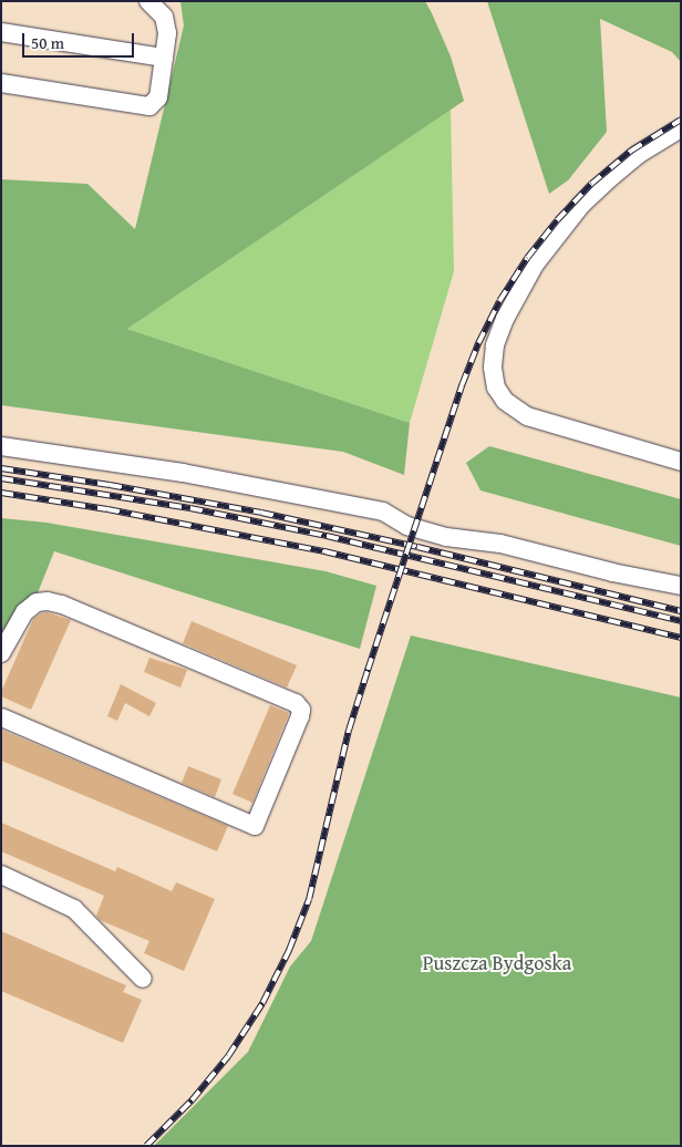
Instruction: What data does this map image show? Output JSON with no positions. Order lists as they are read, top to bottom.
{
  "parks": ["Puszcza Bydgoska"],
  "scale_bar": "50 m"
}
